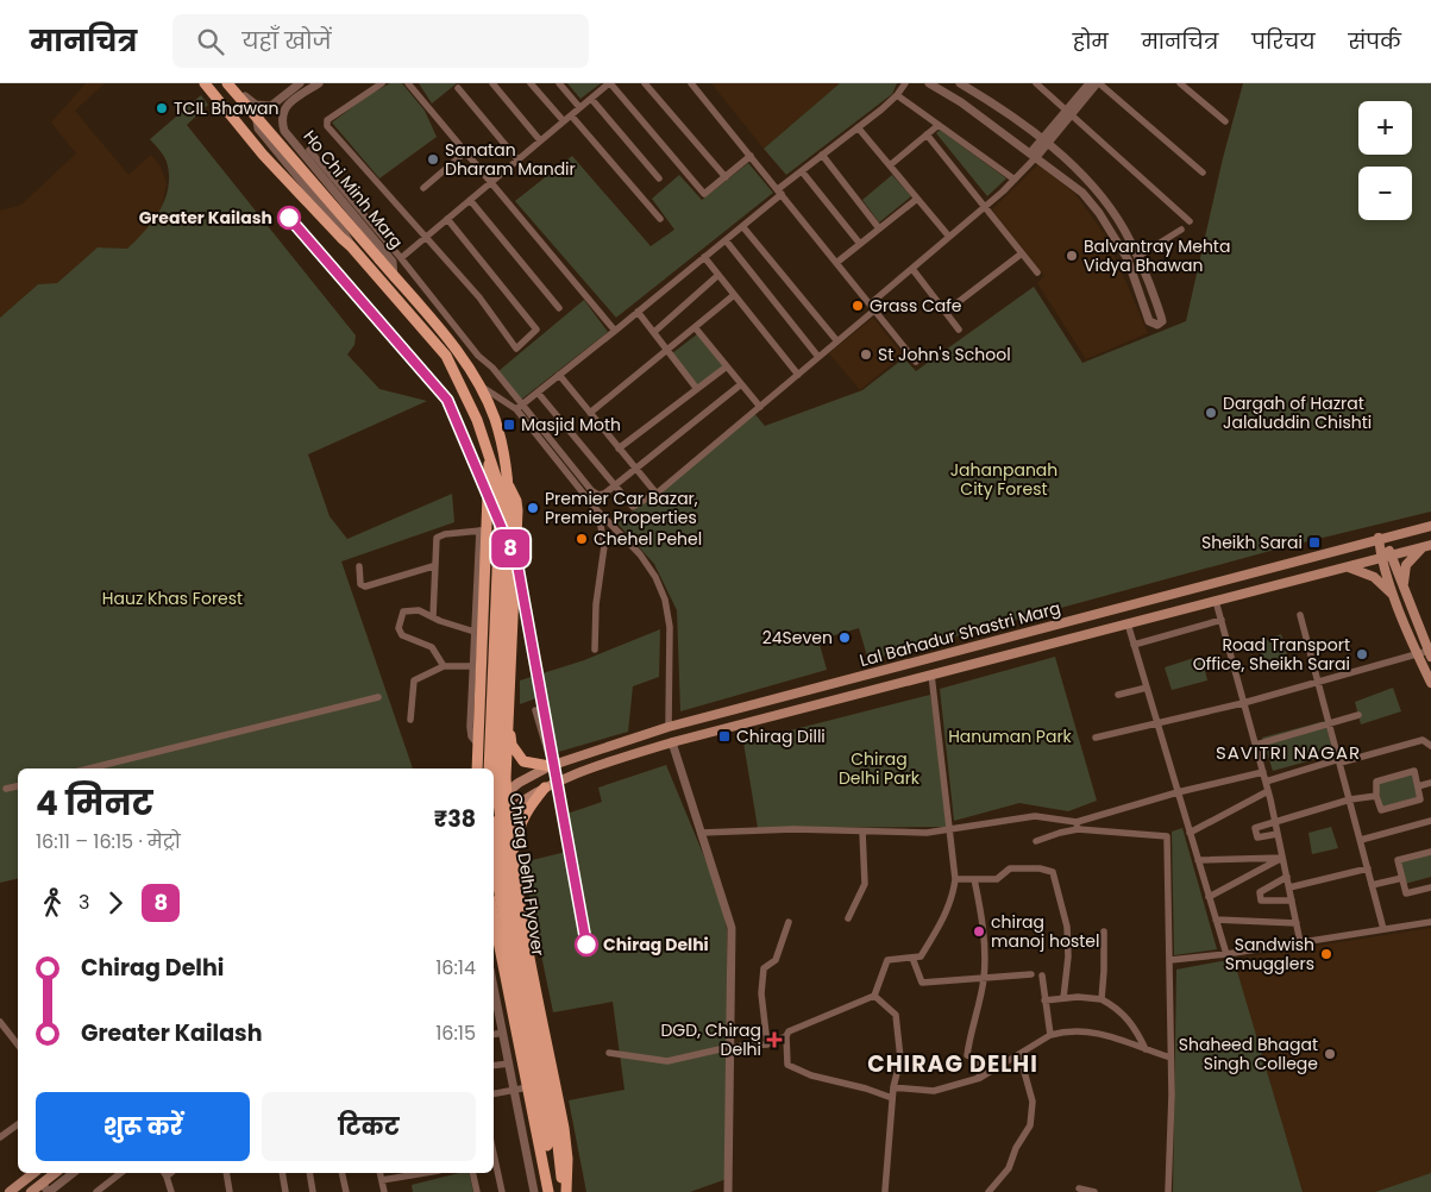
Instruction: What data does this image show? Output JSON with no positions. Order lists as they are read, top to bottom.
{
  "streets": {
    "main road": ["Ho Chi Minh Marg", "Lal Bahadur Shastri Marg", "Chirag Delhi Flyover"]
  },
  "crossings": [
    ["Ho Chi Minh Marg", "Chirag Delhi Flyover"]
  ],
  "districts": ["SAVITRI NAGAR", "CHIRAG DELHI"],
  "parks": [
    "Jahanpanah City Forest",
    "Hauz Khas Forest",
    "Hanuman Park",
    "Chirag Delhi Park"
  ],
  "places": {
    "other": [
      "TCIL Bhawan",
      "Sanatan Dharam Mandir",
      "Greater Kailash",
      "Balvantray Mehta Vidya Bhawan",
      "Grass Cafe",
      "St John's School",
      "Dargah of Hazrat Jalaluddin Chishti",
      "Premier Car Bazar, Premier Properties",
      "Chehel Pehel",
      "24Seven",
      "Road Transport Office, Sheikh Sarai",
      "chirag manoj hostel",
      "Chirag Delhi",
      "Sandwish Smugglers",
      "Shaheed Bhagat Singh College"
    ],
    "transit": ["Masjid Moth", "Sheikh Sarai", "Chirag Dilli"],
    "health": ["DGD, Chirag Delhi"]
  },
  "lines": ["metro line 8"],
  "page": {
    "header": "मानचित्र",
    "search": "यहाँ खोजें",
    "nav": [
      "होम",
      "मानचित्र",
      "परिचय",
      "संपर्क"
    ],
    "on_map": "8",
    "map_buttons": ["+", "−"],
    "heading": ["4 मिनट", "16:11 – 16:15 · मेट्रो", "₹38"],
    "legs": ["3", "8"],
    "list": [
      {
        "name": "Chirag Delhi",
        "value": "16:14"
      },
      {
        "name": "Greater Kailash",
        "value": "16:15"
      }
    ],
    "buttons": ["शुरू करें", "टिकट"]
  }
}
